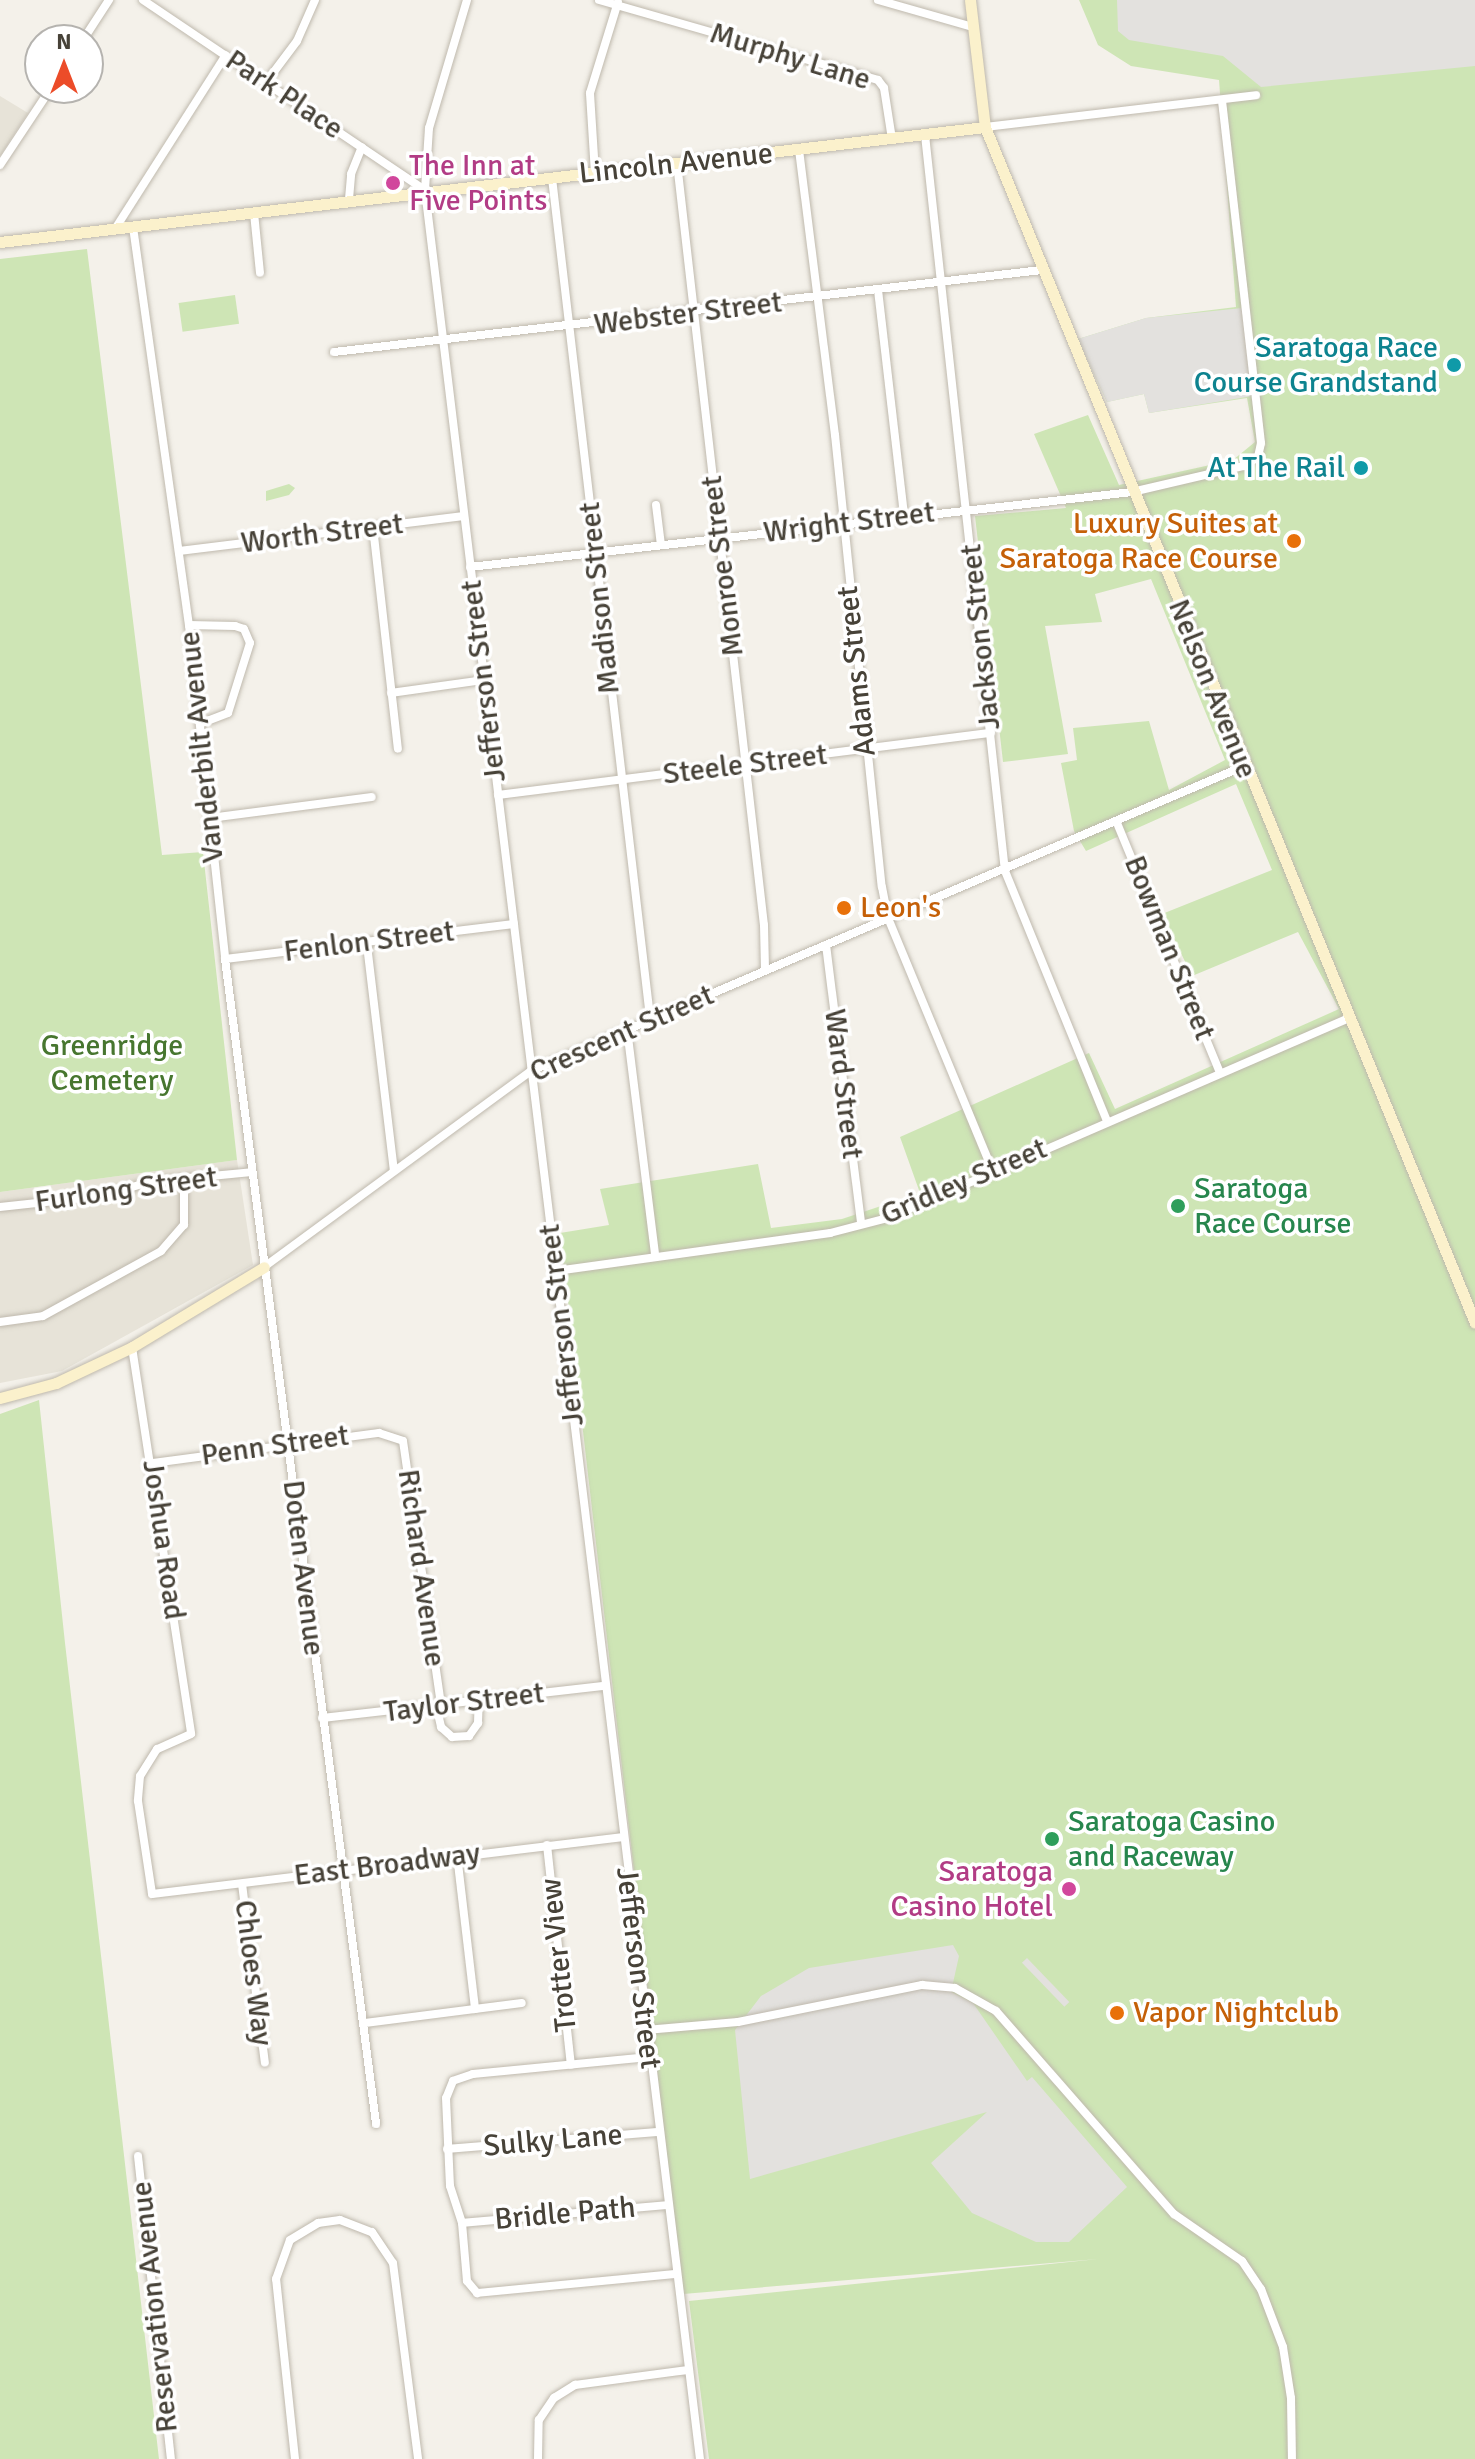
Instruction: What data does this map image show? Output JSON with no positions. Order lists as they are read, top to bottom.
{
  "streets": {
    "street": [
      "Murphy Lane",
      "Park Place",
      "Lincoln Avenue",
      "Webster Street",
      "Wright Street",
      "Worth Street",
      "Monroe Street",
      "Madison Street",
      "Jackson Street",
      "Adams Street",
      "Jefferson Street",
      "Nelson Avenue",
      "Vanderbilt Avenue",
      "Steele Street",
      "Fenlon Street",
      "Bowman Street",
      "Crescent Street",
      "Ward Street",
      "Gridley Street",
      "Furlong Street",
      "Penn Street",
      "Joshua Road",
      "Doten Avenue",
      "Richard Avenue",
      "Taylor Street",
      "East Broadway",
      "Trotter View",
      "Chloes Way",
      "Sulky Lane",
      "Bridle Path",
      "Reservation Avenue"
    ]
  },
  "crossings": [
    ["Murphy Lane", "Lincoln Avenue"],
    ["Park Place", "Lincoln Avenue"],
    ["Park Place", "Jefferson Street"],
    ["Lincoln Avenue", "Wright Street"],
    ["Lincoln Avenue", "Monroe Street"],
    ["Lincoln Avenue", "Madison Street"],
    ["Lincoln Avenue", "Jackson Street"],
    ["Lincoln Avenue", "Adams Street"],
    ["Lincoln Avenue", "Jefferson Street"],
    ["Lincoln Avenue", "Nelson Avenue"],
    ["Lincoln Avenue", "Vanderbilt Avenue"],
    ["Webster Street", "Monroe Street"],
    ["Webster Street", "Madison Street"],
    ["Webster Street", "Jackson Street"],
    ["Webster Street", "Adams Street"],
    ["Webster Street", "Jefferson Street"],
    ["Webster Street", "Nelson Avenue"],
    ["Wright Street", "Monroe Street"],
    ["Wright Street", "Madison Street"],
    ["Wright Street", "Jackson Street"],
    ["Wright Street", "Adams Street"],
    ["Wright Street", "Jefferson Street"],
    ["Wright Street", "Nelson Avenue"],
    ["Worth Street", "Jefferson Street"],
    ["Worth Street", "Vanderbilt Avenue"],
    ["Monroe Street", "Steele Street"],
    ["Monroe Street", "Crescent Street"],
    ["Madison Street", "Steele Street"],
    ["Madison Street", "Crescent Street"],
    ["Jackson Street", "Steele Street"],
    ["Jackson Street", "Crescent Street"],
    ["Jackson Street", "Gridley Street"],
    ["Adams Street", "Steele Street"],
    ["Adams Street", "Crescent Street"],
    ["Adams Street", "Gridley Street"],
    ["Jefferson Street", "Steele Street"],
    ["Jefferson Street", "Fenlon Street"],
    ["Jefferson Street", "Crescent Street"],
    ["Jefferson Street", "Gridley Street"],
    ["Jefferson Street", "Taylor Street"],
    ["Jefferson Street", "East Broadway"],
    ["Jefferson Street", "Sulky Lane"],
    ["Jefferson Street", "Bridle Path"],
    ["Nelson Avenue", "Crescent Street"],
    ["Nelson Avenue", "Gridley Street"],
    ["Vanderbilt Avenue", "Fenlon Street"],
    ["Vanderbilt Avenue", "Crescent Street"],
    ["Vanderbilt Avenue", "Furlong Street"],
    ["Vanderbilt Avenue", "Doten Avenue"],
    ["Bowman Street", "Crescent Street"],
    ["Bowman Street", "Gridley Street"],
    ["Crescent Street", "Ward Street"],
    ["Crescent Street", "Joshua Road"],
    ["Crescent Street", "Doten Avenue"],
    ["Ward Street", "Gridley Street"],
    ["Penn Street", "Joshua Road"],
    ["Penn Street", "Doten Avenue"],
    ["Penn Street", "Richard Avenue"],
    ["Joshua Road", "East Broadway"],
    ["Doten Avenue", "Taylor Street"],
    ["Doten Avenue", "East Broadway"],
    ["Richard Avenue", "Taylor Street"],
    ["East Broadway", "Trotter View"],
    ["East Broadway", "Chloes Way"]
  ],
  "parks": ["Greenridge Cemetery"],
  "places": [
    "The Inn at Five Points",
    "Saratoga Race Course Grandstand",
    "At The Rail",
    "Luxury Suites at Saratoga Race Course",
    "Leon's",
    "Saratoga Race Course",
    "Saratoga Casino and Raceway",
    "Saratoga Casino Hotel",
    "Vapor Nightclub"
  ],
  "north": "top"
}
